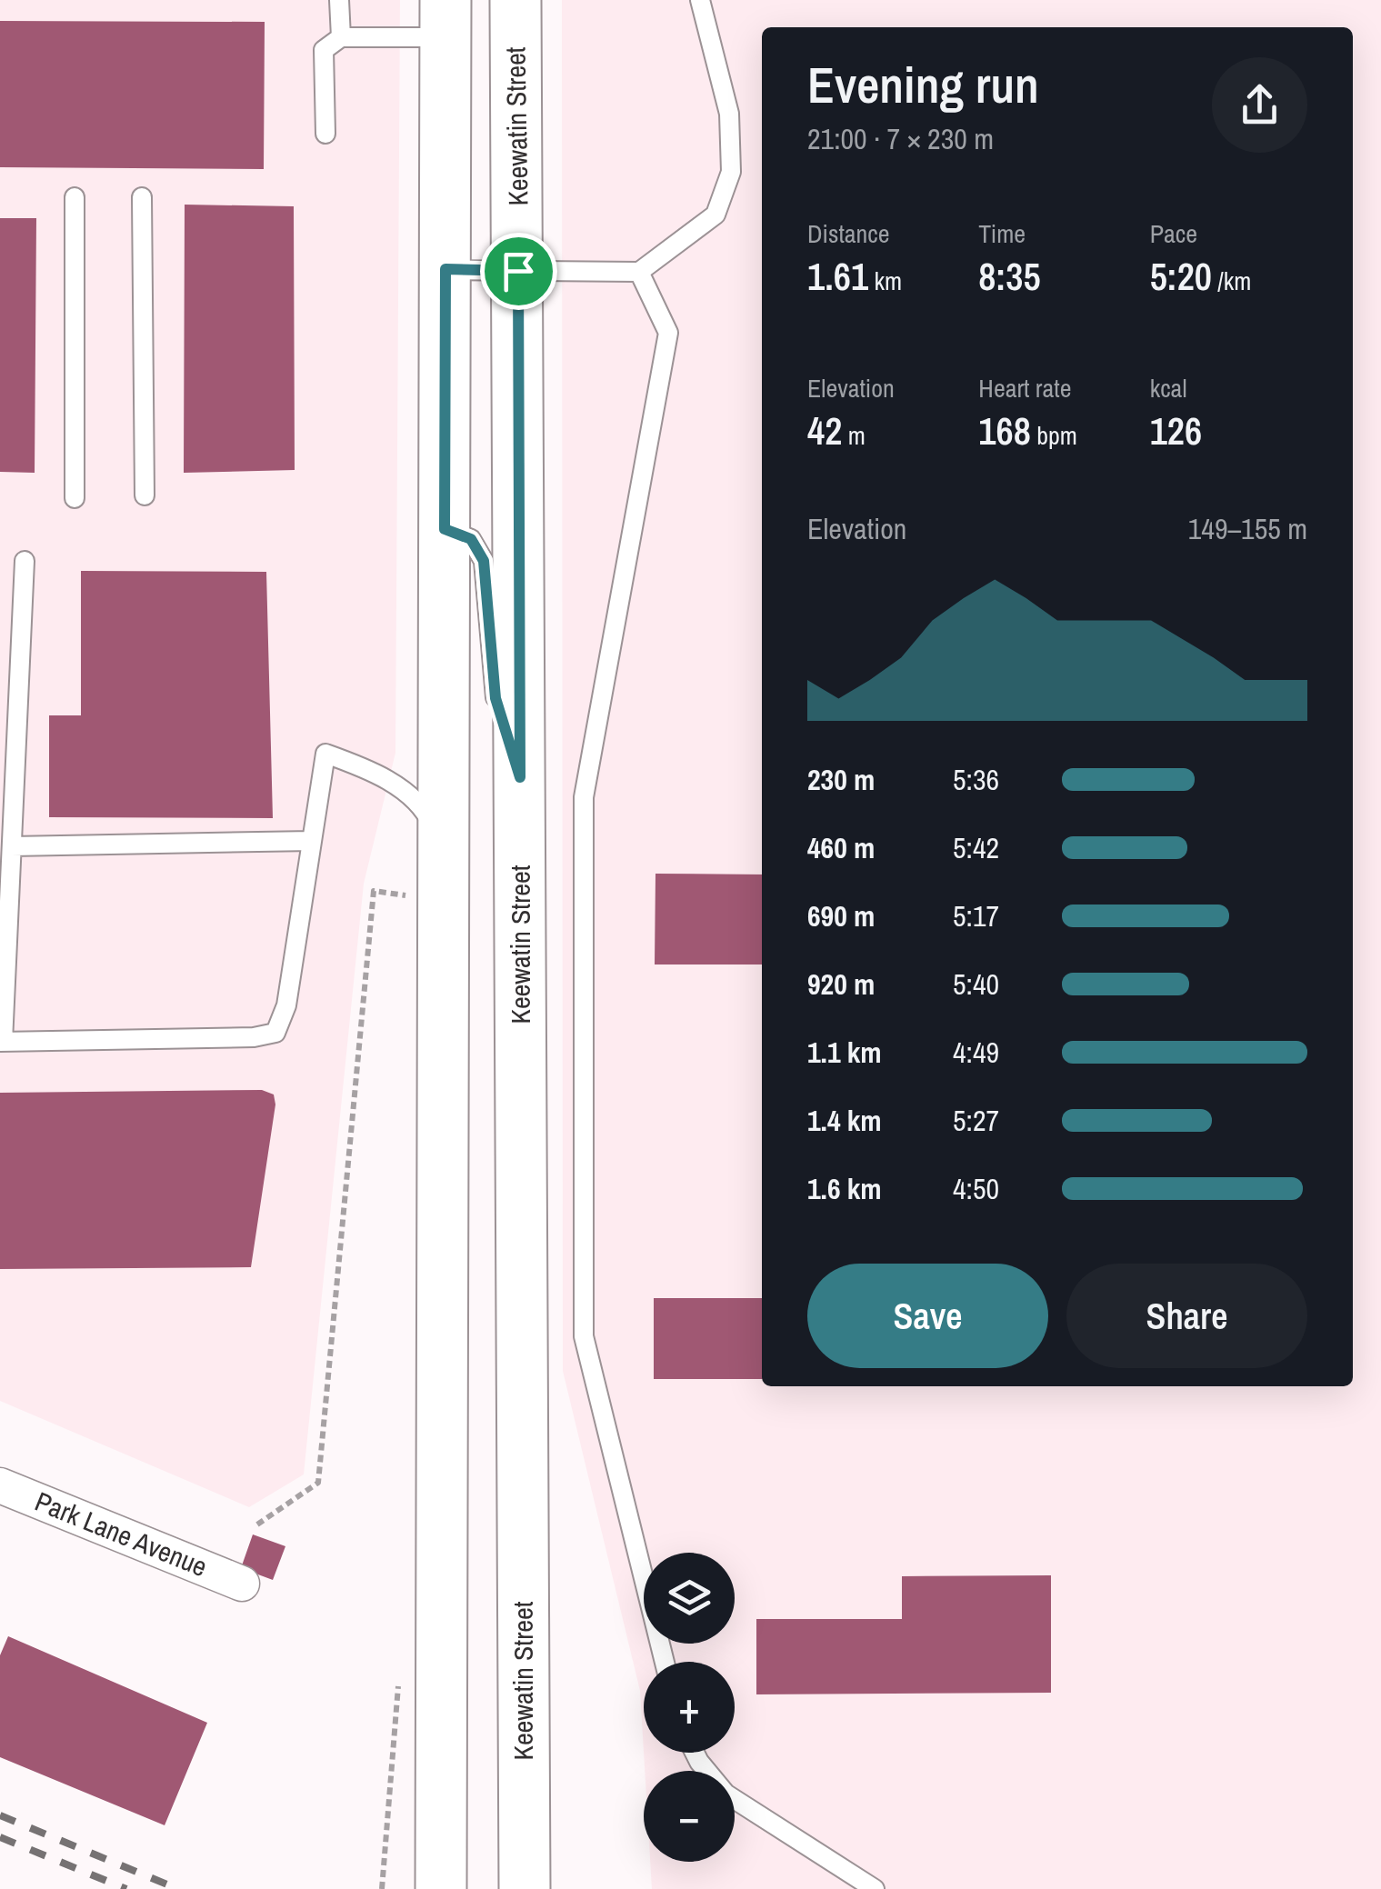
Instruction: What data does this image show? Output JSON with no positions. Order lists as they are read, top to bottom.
{
  "streets": {
    "main road": ["Keewatin Street"],
    "street": ["Park Lane Avenue"]
  },
  "page": {
    "heading": ["Evening run", "21:00 · 7 × 230 m"],
    "stats": [
      ["Distance", "1.61 km"],
      ["Time", "8:35"],
      ["Pace", "5:20 /km"],
      ["Elevation", "42 m"],
      ["Heart rate", "168 bpm"],
      ["kcal", "126"]
    ],
    "chart": ["Elevation", "149–155 m"],
    "list": [
      {
        "name": "230 m",
        "note": "5:36"
      },
      {
        "name": "460 m",
        "note": "5:42"
      },
      {
        "name": "690 m",
        "note": "5:17"
      },
      {
        "name": "920 m",
        "note": "5:40"
      },
      {
        "name": "1.1 km",
        "note": "4:49"
      },
      {
        "name": "1.4 km",
        "note": "5:27"
      },
      {
        "name": "1.6 km",
        "note": "4:50"
      }
    ],
    "buttons": ["Save", "Share"],
    "map_buttons": ["+", "−"]
  }
}
